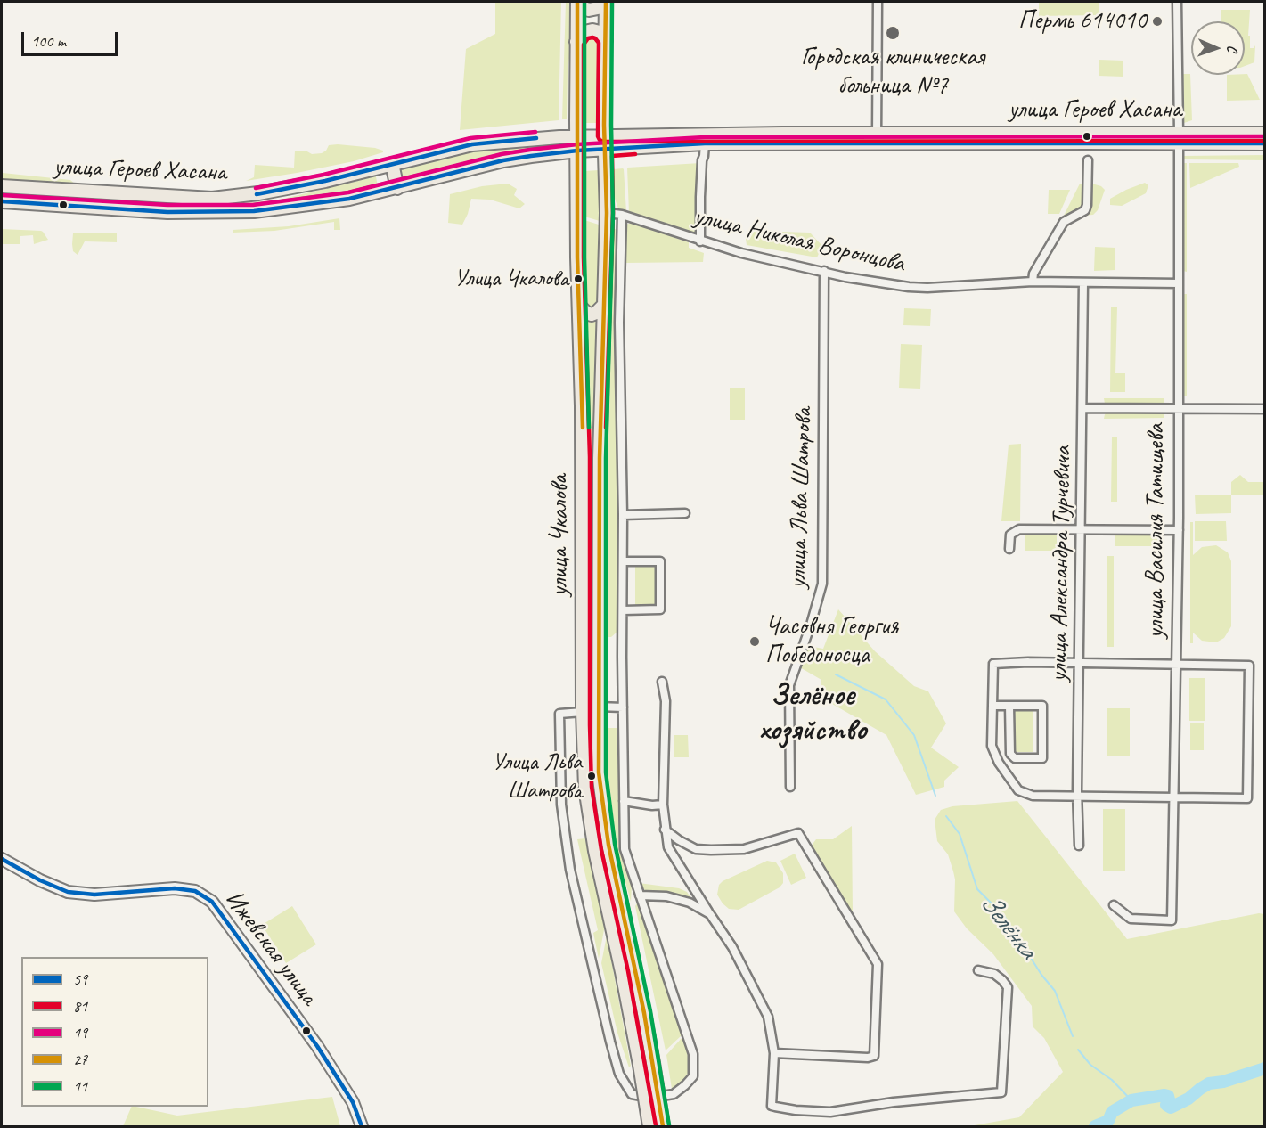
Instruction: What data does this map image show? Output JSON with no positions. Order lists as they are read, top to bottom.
{
  "streets": {
    "main road": ["улица Героев Хасана", "улица Чкалова"],
    "street": [
      "улица Николая Воронцова",
      "улица Льва Шатрова",
      "улица Василия Татищева",
      "улица Александра Турчевича",
      "Ижевская улица"
    ]
  },
  "crossings": [
    ["улица Героев Хасана", "улица Василия Татищева"],
    ["улица Героев Хасана", "улица Чкалова"],
    ["улица Николая Воронцова", "улица Льва Шатрова"],
    ["улица Николая Воронцова", "улица Василия Татищева"],
    ["улица Николая Воронцова", "улица Чкалова"],
    ["улица Николая Воронцова", "улица Александра Турчевича"]
  ],
  "districts": ["Зелёное хозяйство"],
  "water": ["Зелёнка"],
  "places": [
    "Пермь 614010",
    "Городская клиническая больница №7",
    "Улица Чкалова",
    "Часовня Георгия Победоносца",
    "Улица Льва Шатрова"
  ],
  "lines": [
    "transit line 27",
    "transit line 11",
    "transit line 81",
    "transit line 19",
    "transit line 59"
  ],
  "legend": [
    "59",
    "81",
    "19",
    "27",
    "11"
  ],
  "scale_bar": "100 m",
  "north": "right"
}
